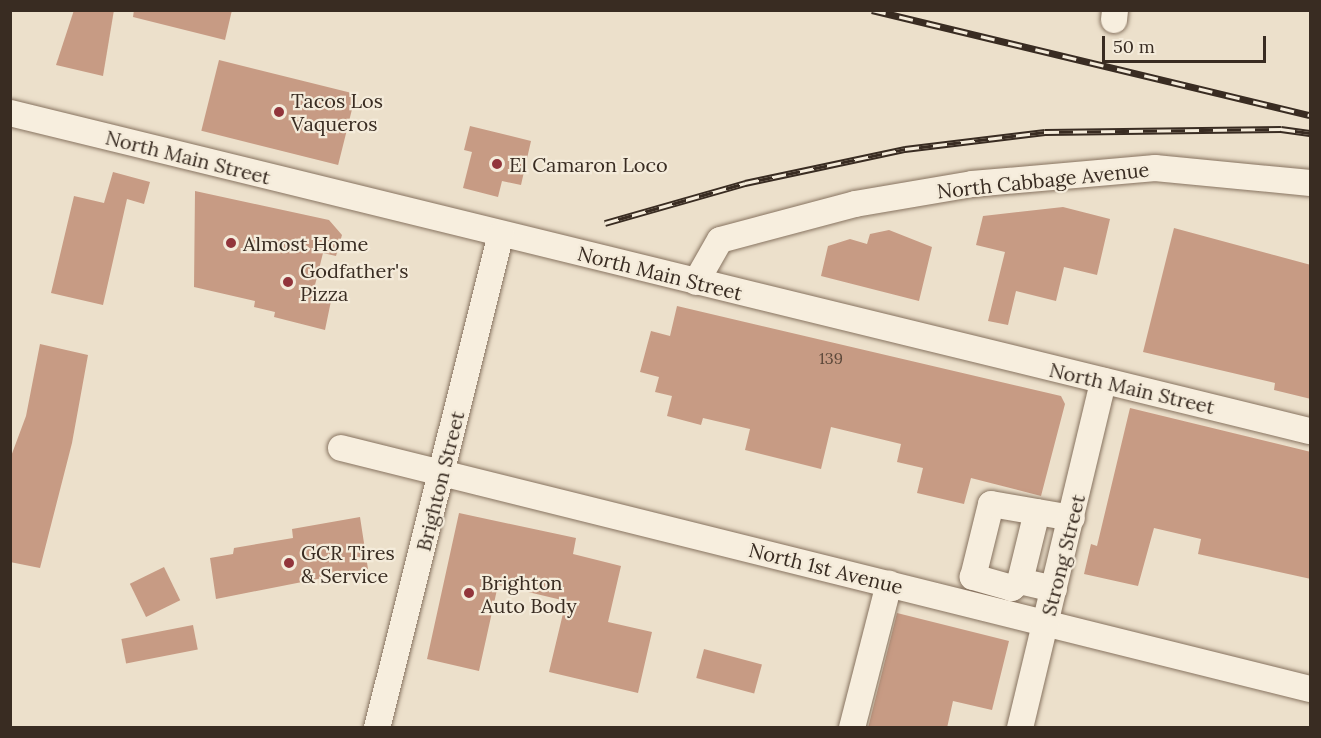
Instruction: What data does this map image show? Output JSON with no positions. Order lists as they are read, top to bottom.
{
  "streets": {
    "street": [
      "North Main Street",
      "North Cabbage Avenue",
      "Brighton Street",
      "Strong Street",
      "North 1st Avenue"
    ]
  },
  "crossings": [
    ["North Main Street", "North Cabbage Avenue"],
    ["North Main Street", "Brighton Street"],
    ["North Main Street", "Strong Street"],
    ["Brighton Street", "North 1st Avenue"],
    ["Strong Street", "North 1st Avenue"]
  ],
  "places": [
    "Tacos Los Vaqueros",
    "El Camaron Loco",
    "Almost Home",
    "Godfather's Pizza",
    "GCR Tires & Service",
    "Brighton Auto Body"
  ],
  "house_numbers": ["139"],
  "scale_bar": "50 m"
}
